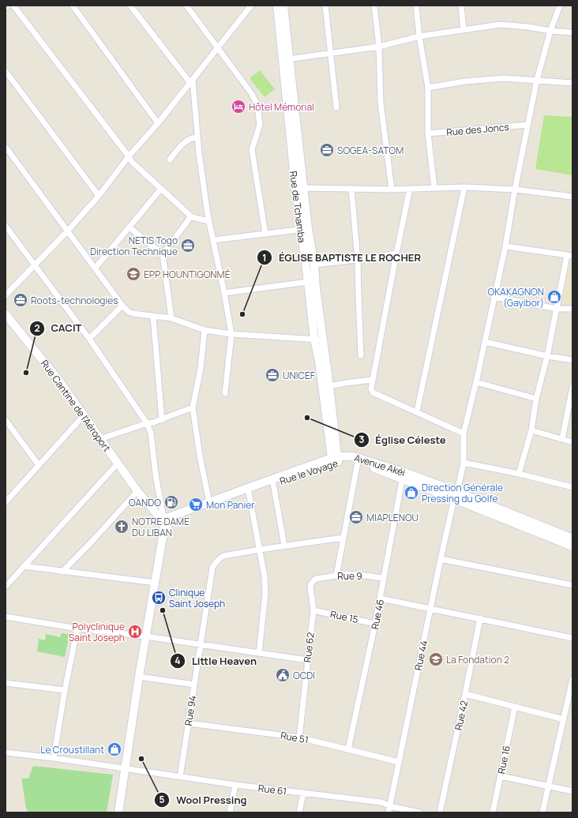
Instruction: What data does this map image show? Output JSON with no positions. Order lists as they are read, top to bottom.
{
  "streets": {
    "main road": [
      "Rue de Tchamba",
      "Rue Cantine de l'Aéroport",
      "Avenue Akéi",
      "Rue le Voyage"
    ],
    "street": [
      "Rue des Joncs",
      "Rue 9",
      "Rue 46",
      "Rue 15",
      "Rue 62",
      "Rue 44",
      "Rue 94",
      "Rue 42",
      "Rue 51",
      "Rue 16",
      "Rue 61"
    ]
  },
  "crossings": [
    ["Rue des Joncs", "Rue 44"],
    ["Rue de Tchamba", "Avenue Akéi"],
    ["Rue de Tchamba", "Rue le Voyage"],
    ["Rue Cantine de l'Aéroport", "Rue le Voyage"],
    ["Avenue Akéi", "Rue le Voyage"],
    ["Rue 9", "Rue 46"],
    ["Rue 9", "Rue 62"],
    ["Rue 46", "Rue 15"],
    ["Rue 46", "Rue 51"],
    ["Rue 15", "Rue 62"],
    ["Rue 62", "Rue 51"],
    ["Rue 44", "Rue 51"],
    ["Rue 44", "Rue 61"],
    ["Rue 94", "Rue 51"],
    ["Rue 94", "Rue 61"]
  ],
  "places": {
    "hotel": ["Hôtel Mémorial"],
    "office": [
      "SOGEA-SATOM",
      "NETIS Togo Direction Technique",
      "Roots-technologies",
      "UNICEF",
      "MIAPLENOU"
    ],
    "school or university": ["EPP HOUNTIGONMÉ", "La Fondation 2"],
    "shop": ["OKAKAGNON (Gayibor)", "Direction Générale Pressing du Golfe", "Le Croustillant"],
    "other": [
      "ÉGLISE BAPTISTE LE ROCHER",
      "CACIT",
      "Église Céleste",
      "Little Heaven",
      "Wool Pressing"
    ],
    "fuel station": ["OANDO"],
    "supermarket": ["Mon Panier"],
    "church": ["NOTRE DAME DU LIBAN"],
    "bus stop": ["Clinique Saint Joseph"],
    "hospital": ["Polyclinique Saint Joseph"],
    "public building": ["OCDI"]
  }
}
